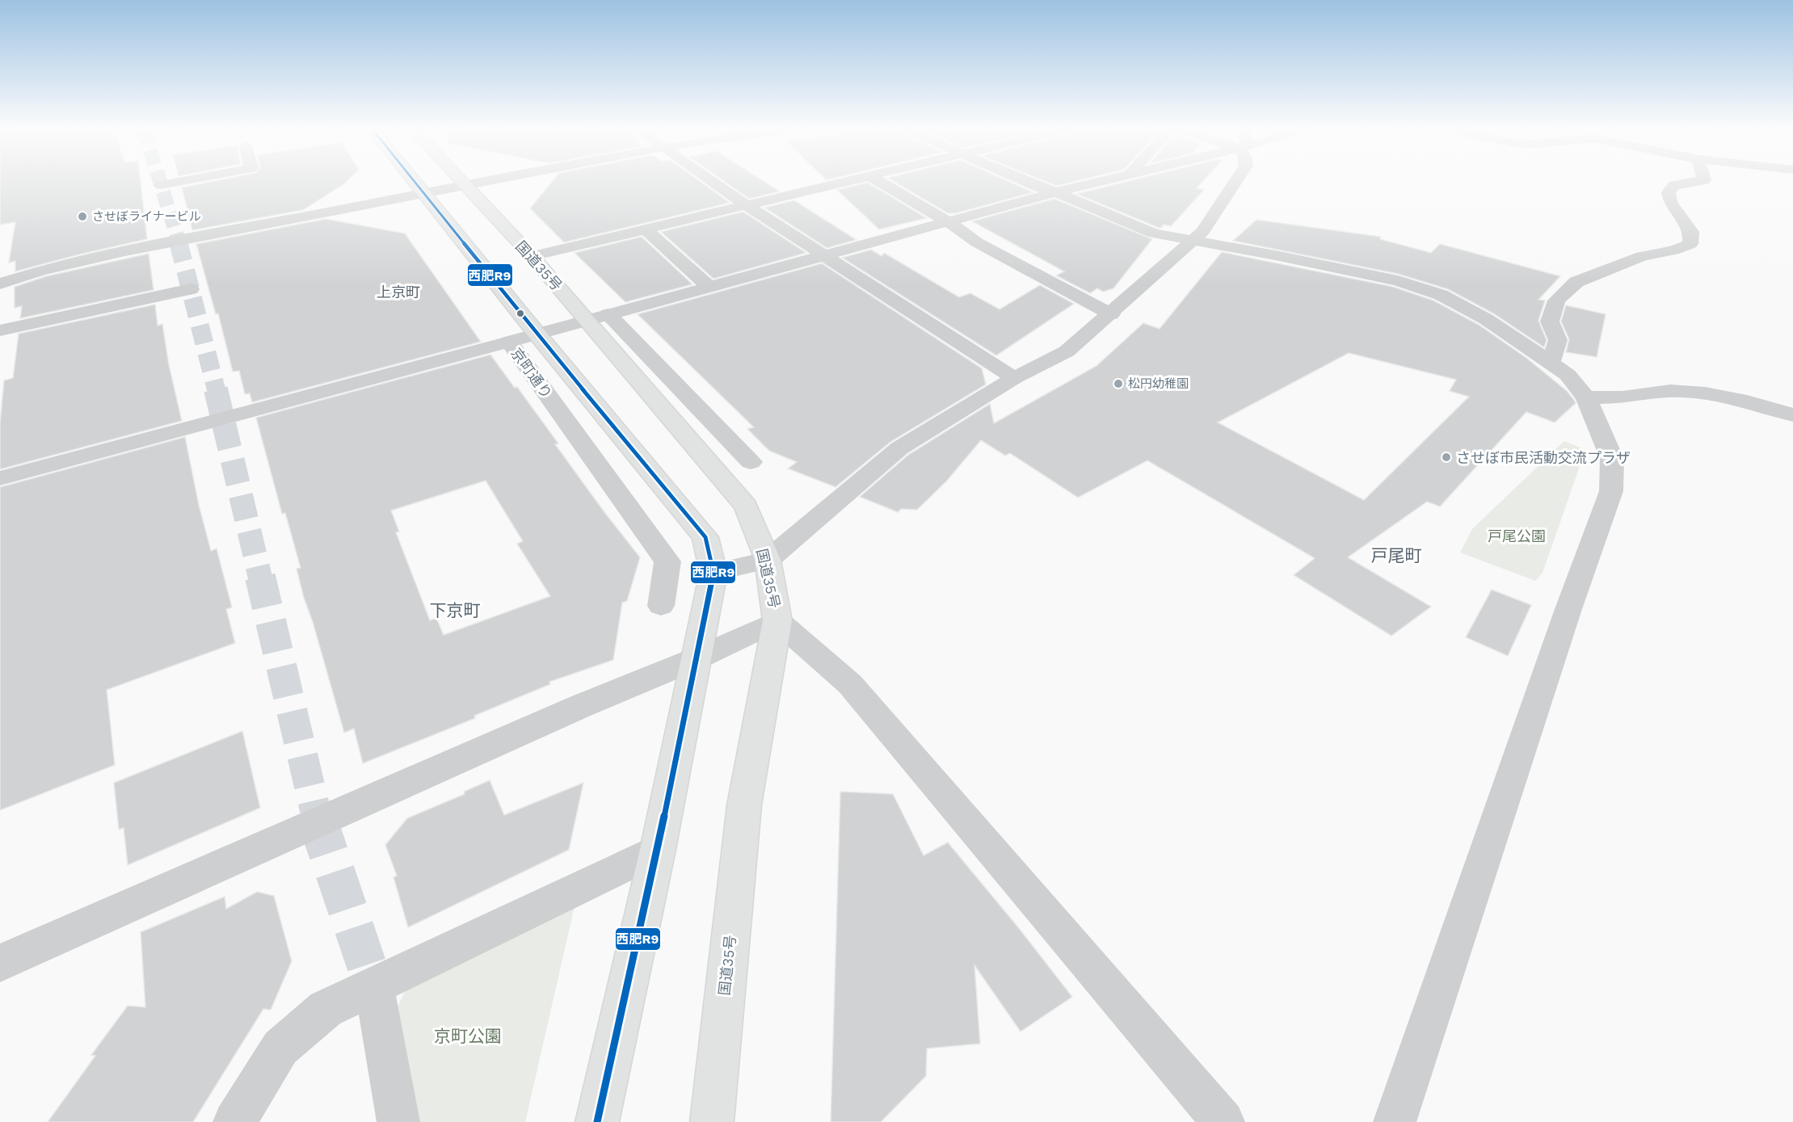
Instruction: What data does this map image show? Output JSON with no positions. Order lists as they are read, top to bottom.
{
  "streets": {
    "highway": ["国道35号"],
    "street": ["京町通り"]
  },
  "districts": ["上京町", "戸尾町", "下京町"],
  "parks": ["戸尾公園", "京町公園"],
  "places": ["させぼライナービル", "松円幼稚園", "させぼ市民活動交流プラザ"],
  "lines": ["transit line 西肥R9"]
}
